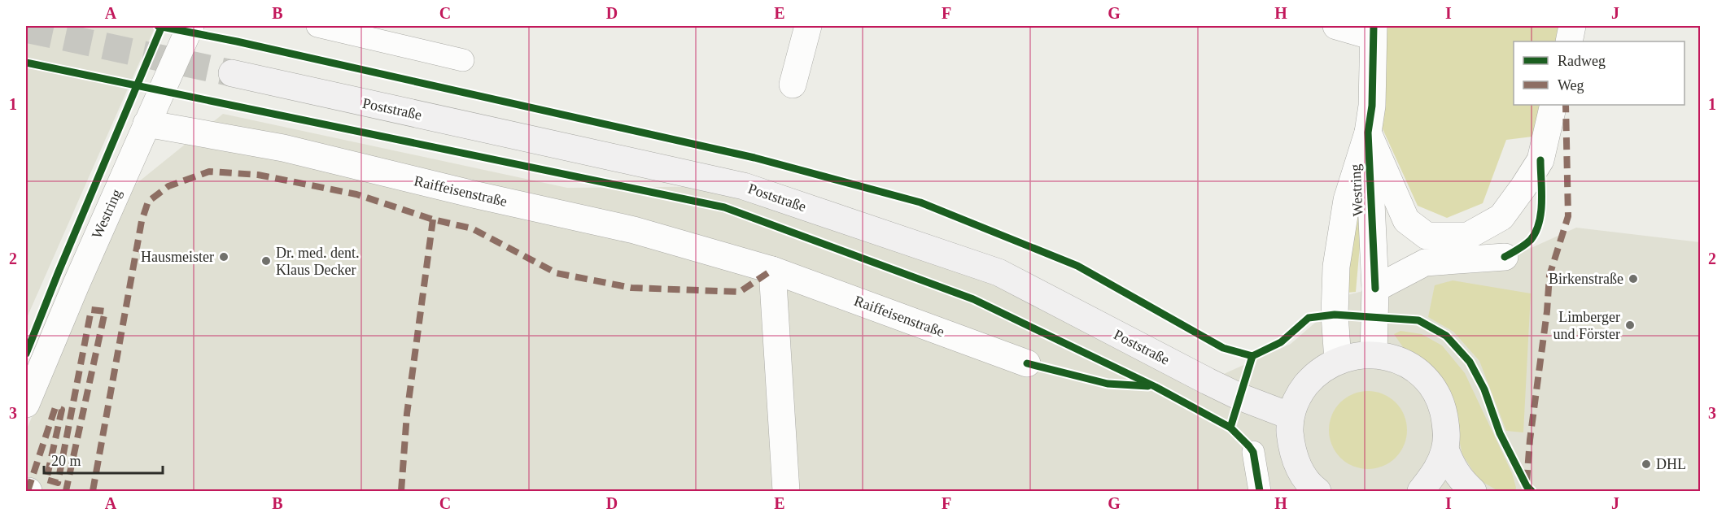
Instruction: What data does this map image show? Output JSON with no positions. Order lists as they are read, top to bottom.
{
  "streets": {
    "street": ["Poststraße", "Westring", "Raiffeisenstraße"]
  },
  "crossings": [
    ["Westring", "Raiffeisenstraße"]
  ],
  "places": [
    "Hausmeister",
    "Dr. med. dent. Klaus Decker",
    "Birkenstraße",
    "Limberger und Förster",
    "DHL"
  ],
  "legend": ["Radweg", "Weg"],
  "scale_bar": "20 m",
  "grid": {
    "columns": [
      "A",
      "B",
      "C",
      "D",
      "E",
      "F",
      "G",
      "H",
      "I",
      "J"
    ],
    "rows": ["1", "2", "3"]
  }
}
